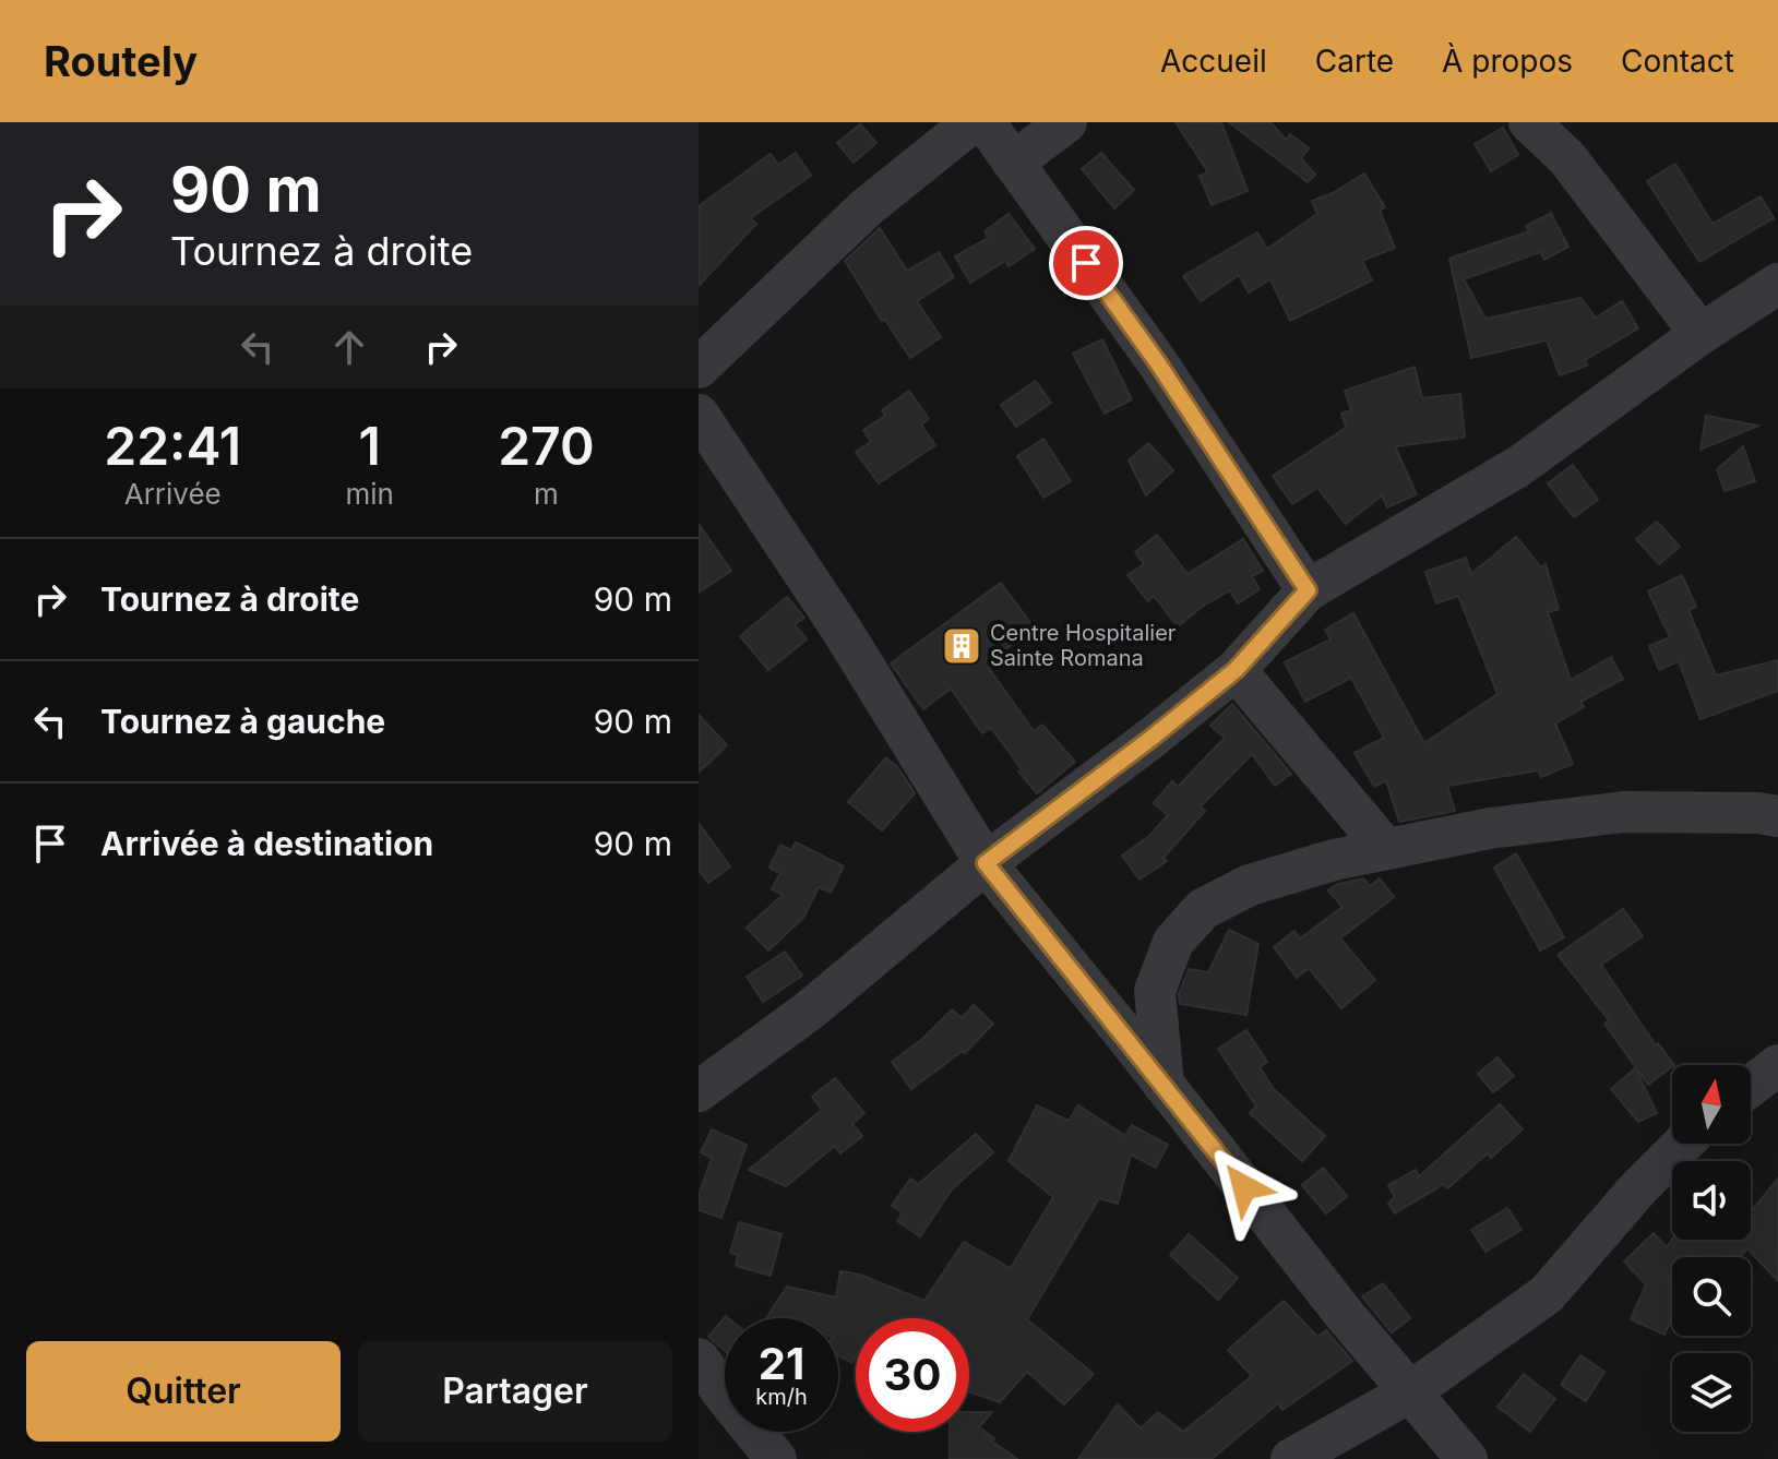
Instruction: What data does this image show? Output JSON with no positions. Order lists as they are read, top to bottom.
{
  "places": {
    "building": ["Centre Hospitalier Sainte Romana"]
  },
  "north": "top",
  "page": {
    "header": "Routely",
    "nav": [
      "Accueil",
      "Carte",
      "À propos",
      "Contact"
    ],
    "turn": ["90 m", "Tournez à droite"],
    "eta": [
      "22:41",
      "Arrivée",
      "1",
      "min",
      "270",
      "m"
    ],
    "list": [
      {
        "name": "Tournez à droite",
        "value": "90 m"
      },
      {
        "name": "Tournez à gauche",
        "value": "90 m"
      },
      {
        "name": "Arrivée à destination",
        "value": "90 m"
      }
    ],
    "speed": "21 km/h",
    "limit": "30",
    "buttons": ["Quitter", "Partager"]
  }
}
